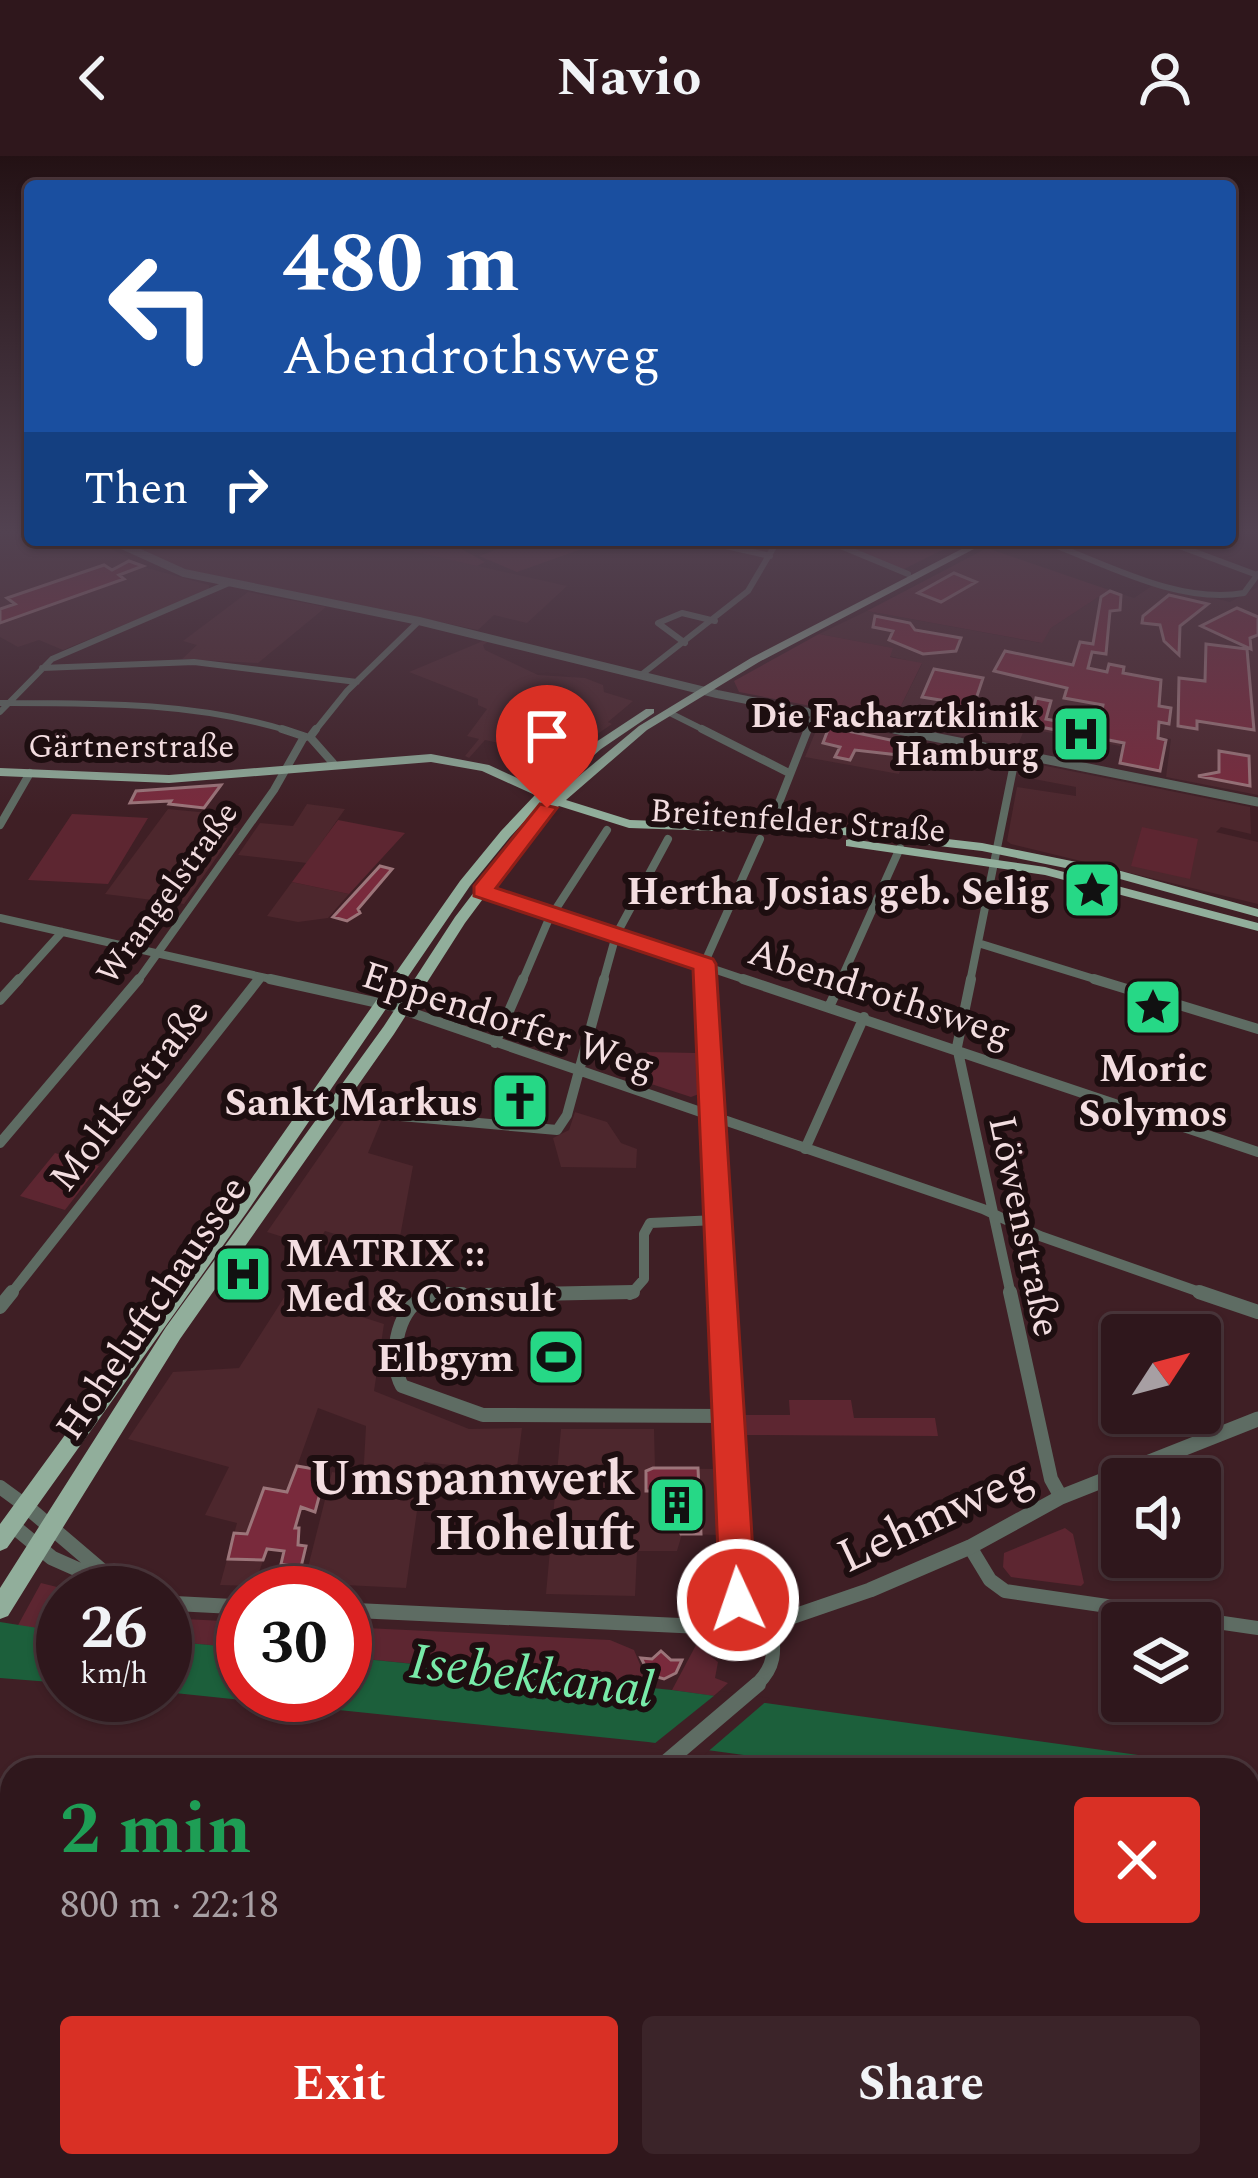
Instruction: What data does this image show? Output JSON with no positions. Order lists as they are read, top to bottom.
{
  "streets": {
    "main road": ["Gärtnerstraße", "Breitenfelder Straße", "Hoheluftchaussee"],
    "street": [
      "Wrangelstraße",
      "Abendrothsweg",
      "Eppendorfer Weg",
      "Moltkestraße",
      "Löwenstraße",
      "Lehmweg"
    ]
  },
  "crossings": [
    ["Gärtnerstraße", "Breitenfelder Straße"],
    ["Gärtnerstraße", "Wrangelstraße"],
    ["Gärtnerstraße", "Hoheluftchaussee"],
    ["Breitenfelder Straße", "Löwenstraße"],
    ["Breitenfelder Straße", "Hoheluftchaussee"],
    ["Wrangelstraße", "Eppendorfer Weg"],
    ["Abendrothsweg", "Löwenstraße"],
    ["Abendrothsweg", "Hoheluftchaussee"],
    ["Eppendorfer Weg", "Moltkestraße"],
    ["Eppendorfer Weg", "Löwenstraße"],
    ["Eppendorfer Weg", "Hoheluftchaussee"],
    ["Löwenstraße", "Lehmweg"]
  ],
  "water": ["Isebekkanal"],
  "places": {
    "hospital": ["Die Facharztklinik Hamburg", "MATRIX :: Med & Consult"],
    "place": ["Hertha Josias geb. Selig", "Moric Solymos"],
    "church": ["Sankt Markus"],
    "sports": ["Elbgym"],
    "building": ["Umspannwerk Hoheluft"]
  },
  "north": "top right",
  "page": {
    "header": "Navio",
    "turn": ["480 m", "Abendrothsweg"],
    "then": "Then",
    "speed": "26 km/h",
    "limit": "30",
    "heading": ["2 min", "800 m · 22:18"],
    "buttons": ["Exit", "Share"]
  }
}
